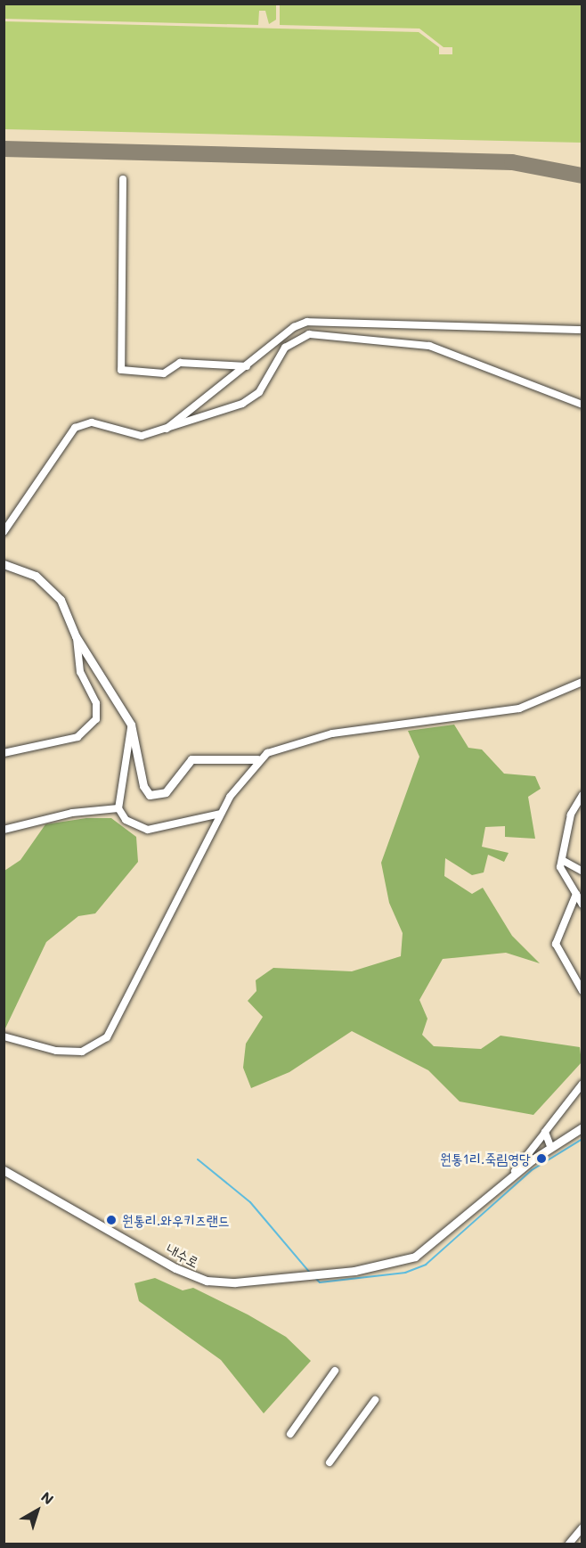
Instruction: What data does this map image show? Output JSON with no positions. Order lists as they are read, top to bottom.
{
  "streets": {
    "street": ["내수로"]
  },
  "places": ["원통1리.죽림영당", "원통리.와우키즈랜드"],
  "north": "top right"
}
